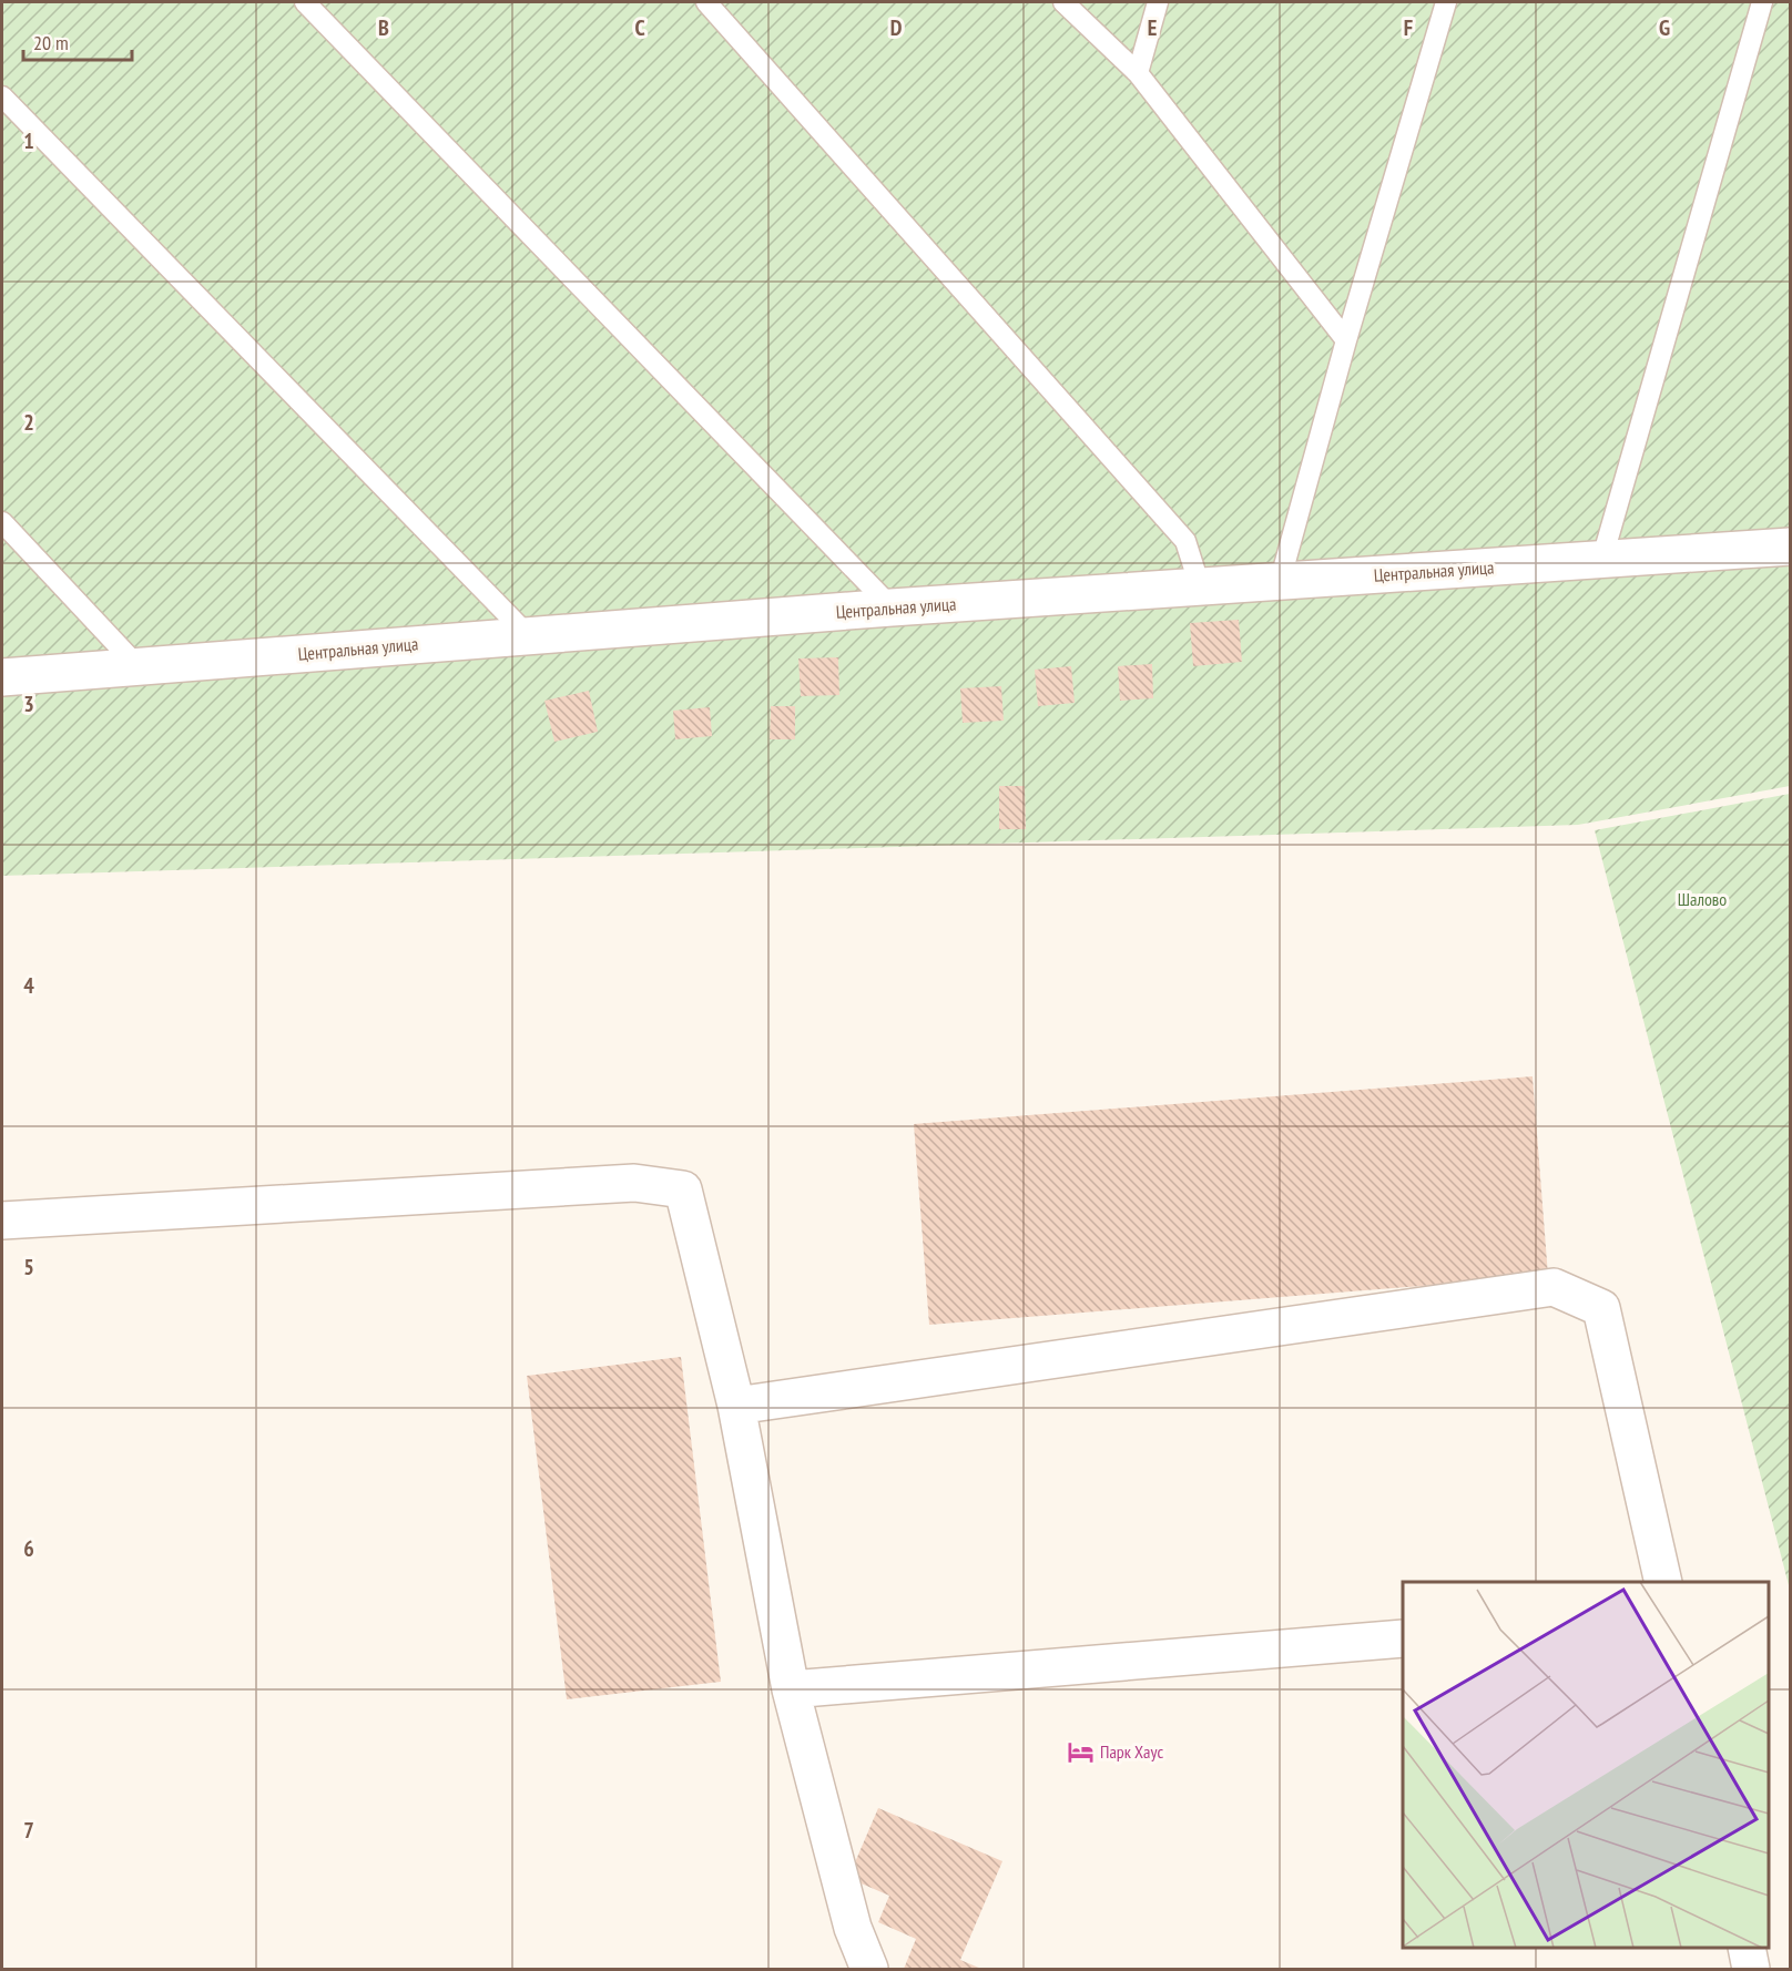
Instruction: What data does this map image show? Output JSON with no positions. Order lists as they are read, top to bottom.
{
  "streets": {
    "street": ["Центральная улица"]
  },
  "parks": ["Шалово"],
  "places": {
    "hotel": ["Парк Хаус"]
  },
  "scale_bar": "20 m",
  "grid": {
    "columns": [
      "B",
      "C",
      "D",
      "E",
      "F",
      "G"
    ],
    "rows": [
      "1",
      "2",
      "3",
      "4",
      "5",
      "6",
      "7"
    ]
  }
}
